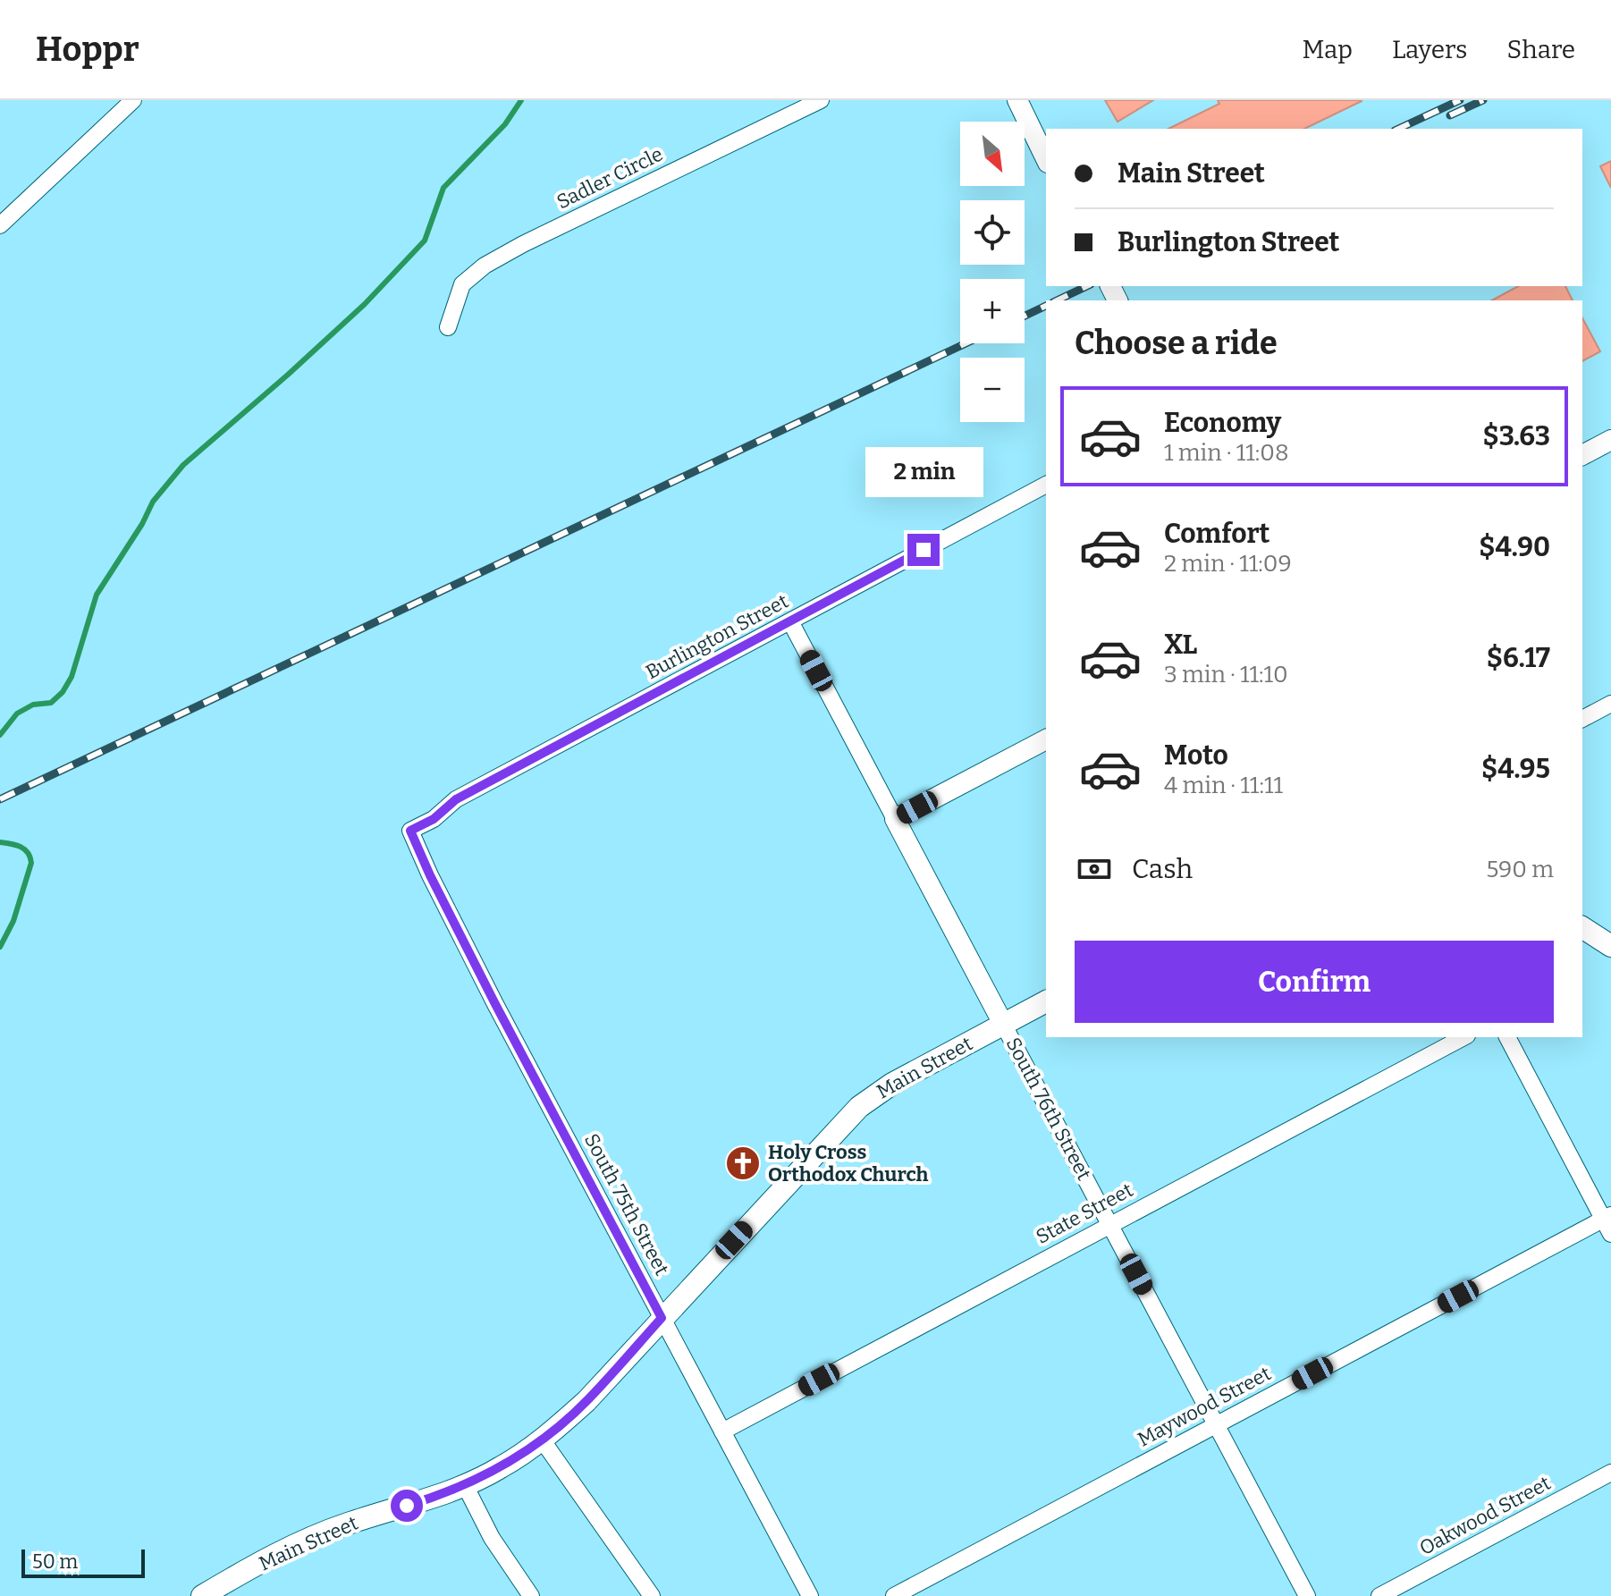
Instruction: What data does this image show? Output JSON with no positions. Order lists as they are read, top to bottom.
{
  "streets": {
    "main road": ["Main Street"],
    "street": [
      "Sadler Circle",
      "Burlington Street",
      "South 76th Street",
      "South 75th Street",
      "State Street",
      "Maywood Street",
      "Oakwood Street"
    ]
  },
  "crossings": [
    ["Burlington Street", "South 76th Street"],
    ["Burlington Street", "South 75th Street"],
    ["Main Street", "South 76th Street"],
    ["Main Street", "South 75th Street"],
    ["South 76th Street", "State Street"],
    ["South 76th Street", "Maywood Street"],
    ["South 75th Street", "State Street"]
  ],
  "places": {
    "church": ["Holy Cross Orthodox Church"]
  },
  "scale_bar": "50 m",
  "north": "bottom right",
  "page": {
    "header": "Hoppr",
    "nav": ["Map", "Layers", "Share"],
    "map_buttons": ["+", "−"],
    "banner": ["Main Street", "Burlington Street"],
    "heading": "Choose a ride",
    "list": [
      {
        "name": "Economy",
        "note": "1 min · 11:08",
        "value": "$3.63"
      },
      {
        "name": "Comfort",
        "note": "2 min · 11:09",
        "value": "$4.90"
      },
      {
        "name": "XL",
        "note": "3 min · 11:10",
        "value": "$6.17"
      },
      {
        "name": "Moto",
        "note": "4 min · 11:11",
        "value": "$4.95"
      }
    ],
    "bubble": "2 min",
    "pay": ["Cash", "590 m"],
    "buttons": "Confirm",
    "scale": "50 m"
  }
}
